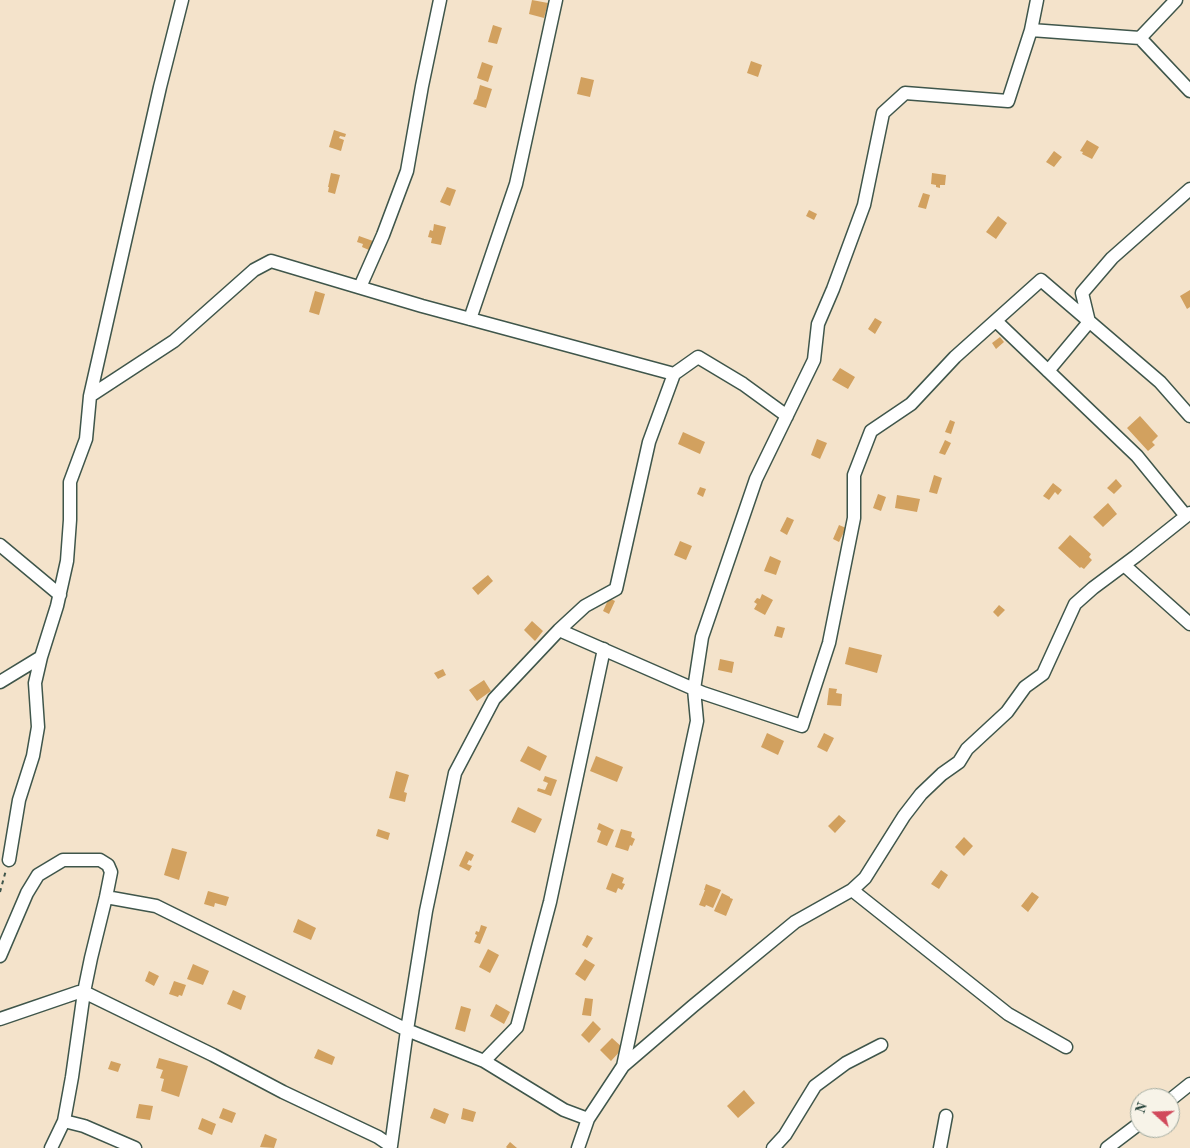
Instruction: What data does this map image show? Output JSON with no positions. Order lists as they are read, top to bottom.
{
  "north": "left"
}
